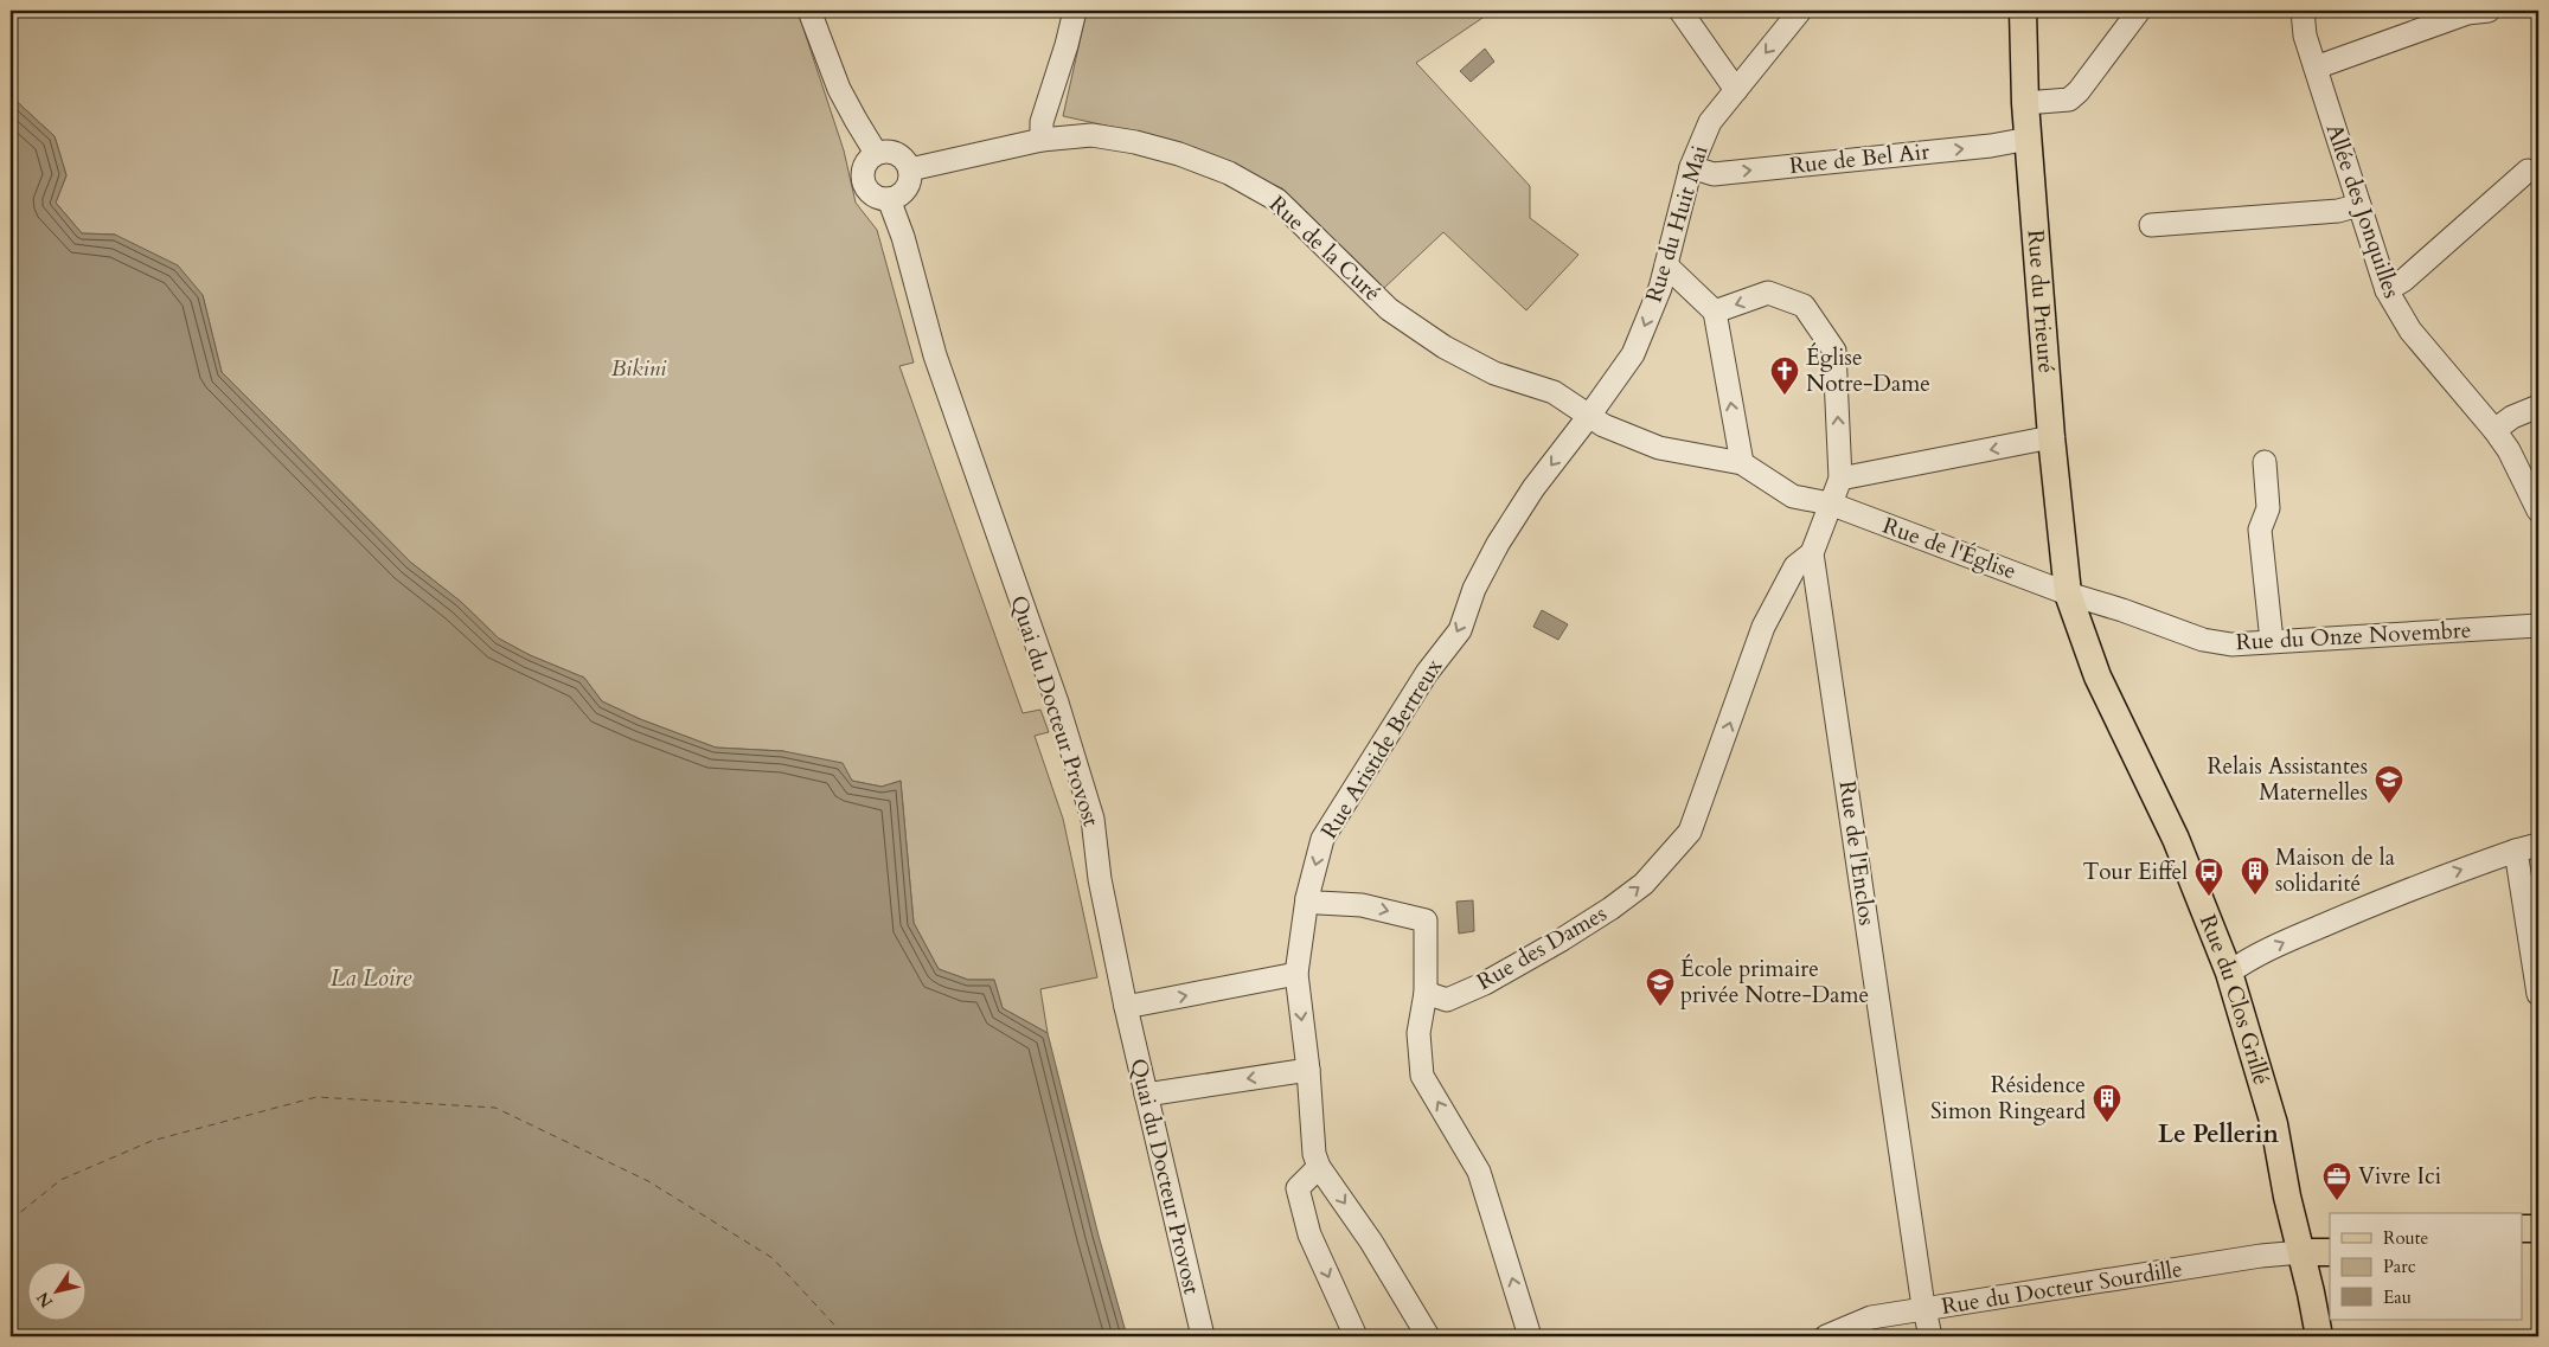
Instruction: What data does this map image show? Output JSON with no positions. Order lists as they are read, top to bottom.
{
  "streets": {
    "main road": ["Rue du Prieuré", "Rue du Clos Grillé"],
    "street": [
      "Rue de Bel Air",
      "Allée des Jonquilles",
      "Rue du Huit Mai",
      "Rue de la Curé",
      "Rue de l'Église",
      "Rue du Onze Novembre",
      "Quai du Docteur Provost",
      "Rue Aristide Bertreux",
      "Rue de l'Enclos",
      "Rue des Dames",
      "Rue du Docteur Sourdille"
    ]
  },
  "crossings": [
    ["Rue de Bel Air", "Rue du Huit Mai"],
    ["Rue de Bel Air", "Rue du Prieuré"],
    ["Rue du Huit Mai", "Rue de la Curé"],
    ["Rue du Huit Mai", "Rue Aristide Bertreux"],
    ["Rue de la Curé", "Rue de l'Église"],
    ["Rue de la Curé", "Quai du Docteur Provost"],
    ["Rue de la Curé", "Rue Aristide Bertreux"],
    ["Rue du Prieuré", "Rue de l'Église"],
    ["Rue du Prieuré", "Rue du Onze Novembre"],
    ["Rue du Prieuré", "Rue du Clos Grillé"],
    ["Rue de l'Église", "Rue du Onze Novembre"],
    ["Rue de l'Église", "Rue de l'Enclos"],
    ["Rue de l'Église", "Rue du Clos Grillé"],
    ["Rue du Onze Novembre", "Rue du Clos Grillé"],
    ["Rue de l'Enclos", "Rue des Dames"],
    ["Rue de l'Enclos", "Rue du Docteur Sourdille"],
    ["Rue du Clos Grillé", "Rue du Docteur Sourdille"]
  ],
  "one_way": [
    "Rue de Bel Air",
    "Rue du Huit Mai",
    "Rue Aristide Bertreux",
    "Rue des Dames"
  ],
  "districts": ["Le Pellerin"],
  "water": ["La Loire"],
  "parks": ["Bikini"],
  "places": {
    "church": ["Église Notre-Dame"],
    "school or university": ["Relais Assistantes Maternelles", "École primaire privée Notre-Dame"],
    "building": ["Maison de la solidarité", "Résidence Simon Ringeard"],
    "bus stop": ["Tour Eiffel"],
    "office": ["Vivre Ici"]
  },
  "legend": ["Route", "Parc", "Eau"],
  "north": "bottom left"
}
